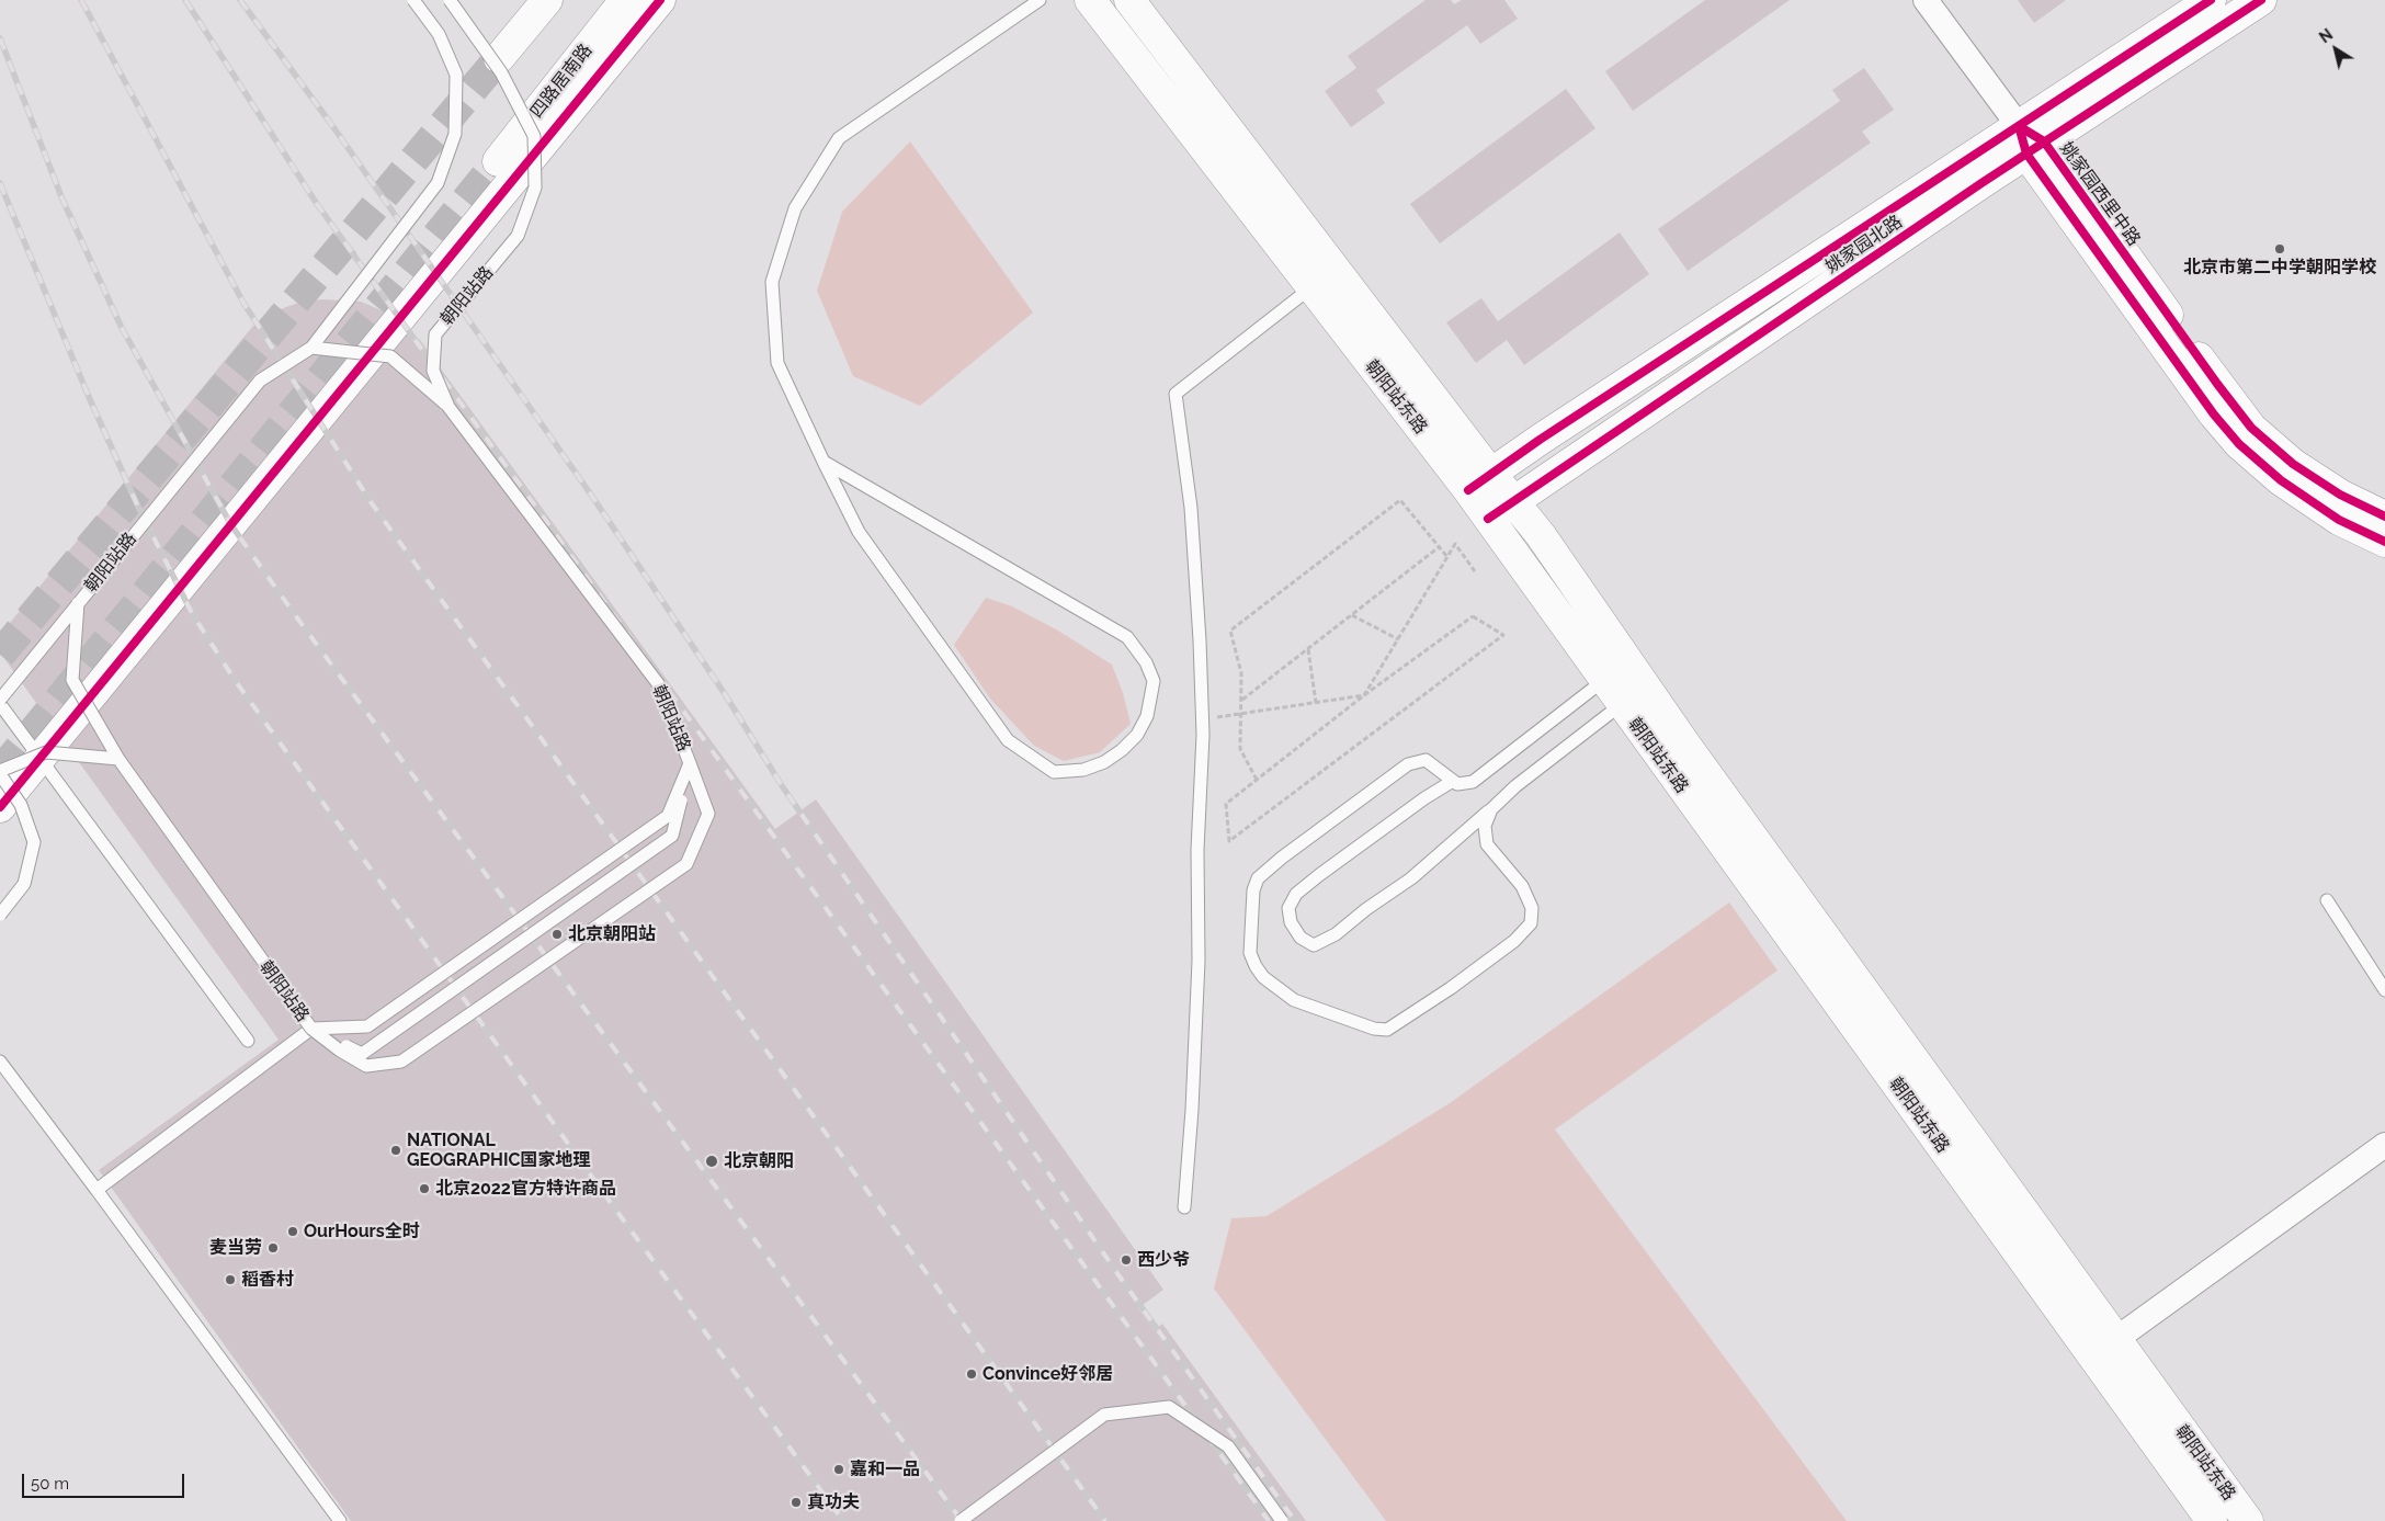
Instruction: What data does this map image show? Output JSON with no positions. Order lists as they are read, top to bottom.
{
  "streets": {
    "main road": [
      "四路居南路",
      "姚家园西里中路",
      "姚家园北路",
      "朝阳站东路"
    ],
    "lane": ["朝阳站路"]
  },
  "crossings": [
    ["姚家园西里中路", "姚家园北路"],
    ["姚家园北路", "朝阳站东路"]
  ],
  "places": [
    "北京市第二中学朝阳学校",
    "北京朝阳站",
    "NATIONAL GEOGRAPHIC国家地理",
    "北京朝阳",
    "北京2022官方特许商品",
    "OurHours全时",
    "麦当劳",
    "西少爷",
    "稻香村",
    "Convince好邻居",
    "嘉和一品",
    "真功夫"
  ],
  "scale_bar": "50 m",
  "north": "top left"
}
